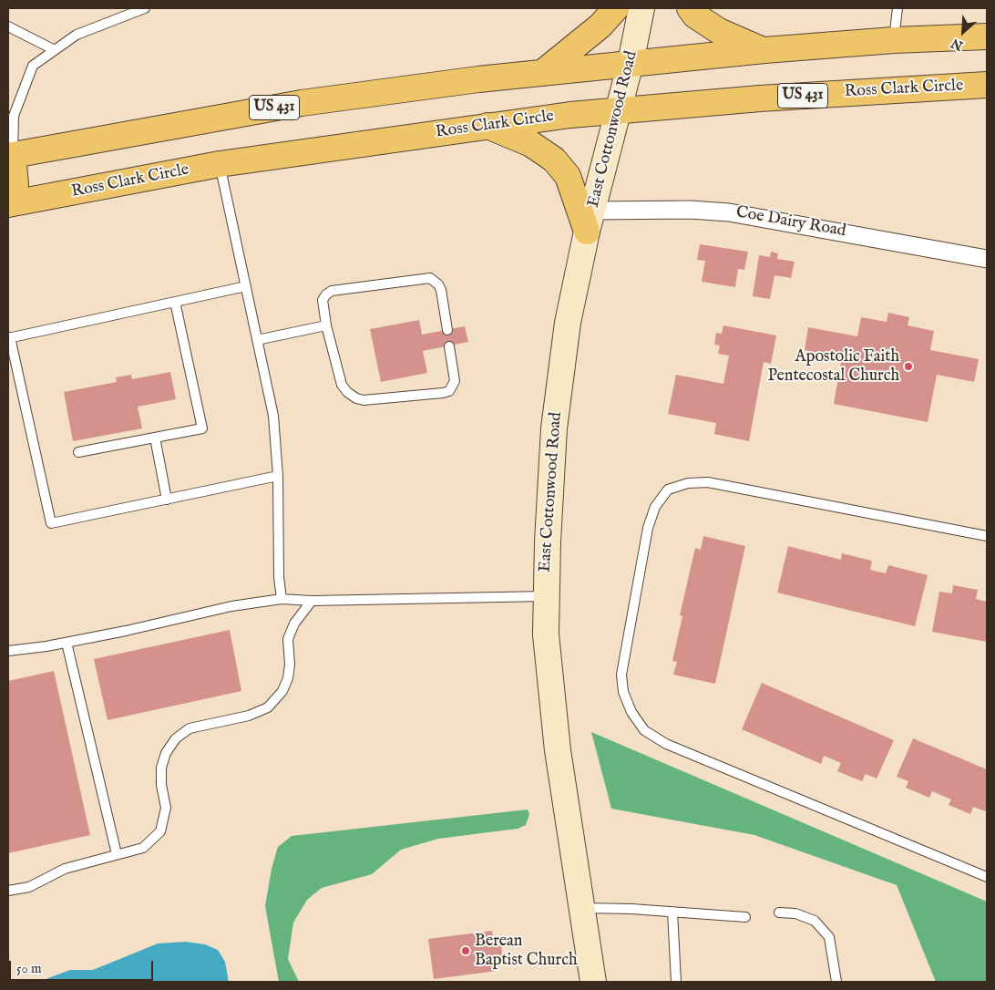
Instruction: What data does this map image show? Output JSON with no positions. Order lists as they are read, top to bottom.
{
  "streets": {
    "highway": ["Ross Clark Circle", "US 431"],
    "main road": ["East Cottonwood Road"],
    "street": ["Coe Dairy Road"]
  },
  "crossings": [
    ["Ross Clark Circle", "East Cottonwood Road"],
    ["US 431", "East Cottonwood Road"],
    ["East Cottonwood Road", "Coe Dairy Road"]
  ],
  "places": ["Apostolic Faith Pentecostal Church", "Berean Baptist Church"],
  "scale_bar": "50 m",
  "north": "bottom left"
}
